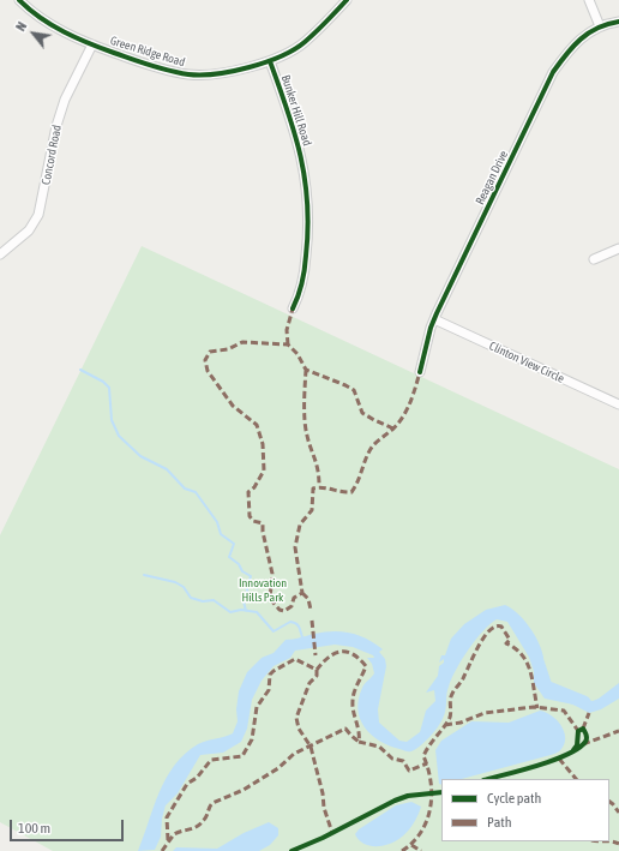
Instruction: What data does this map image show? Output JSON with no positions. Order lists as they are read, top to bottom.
{
  "streets": {
    "street": [
      "Green Ridge Road",
      "Bunker Hill Road",
      "Concord Road",
      "Reagan Drive",
      "Clinton View Circle"
    ]
  },
  "crossings": [
    ["Green Ridge Road", "Bunker Hill Road"],
    ["Green Ridge Road", "Concord Road"],
    ["Reagan Drive", "Clinton View Circle"]
  ],
  "parks": ["Innovation Hills Park"],
  "legend": ["Cycle path", "Path"],
  "scale_bar": "100 m",
  "north": "top left"
}
